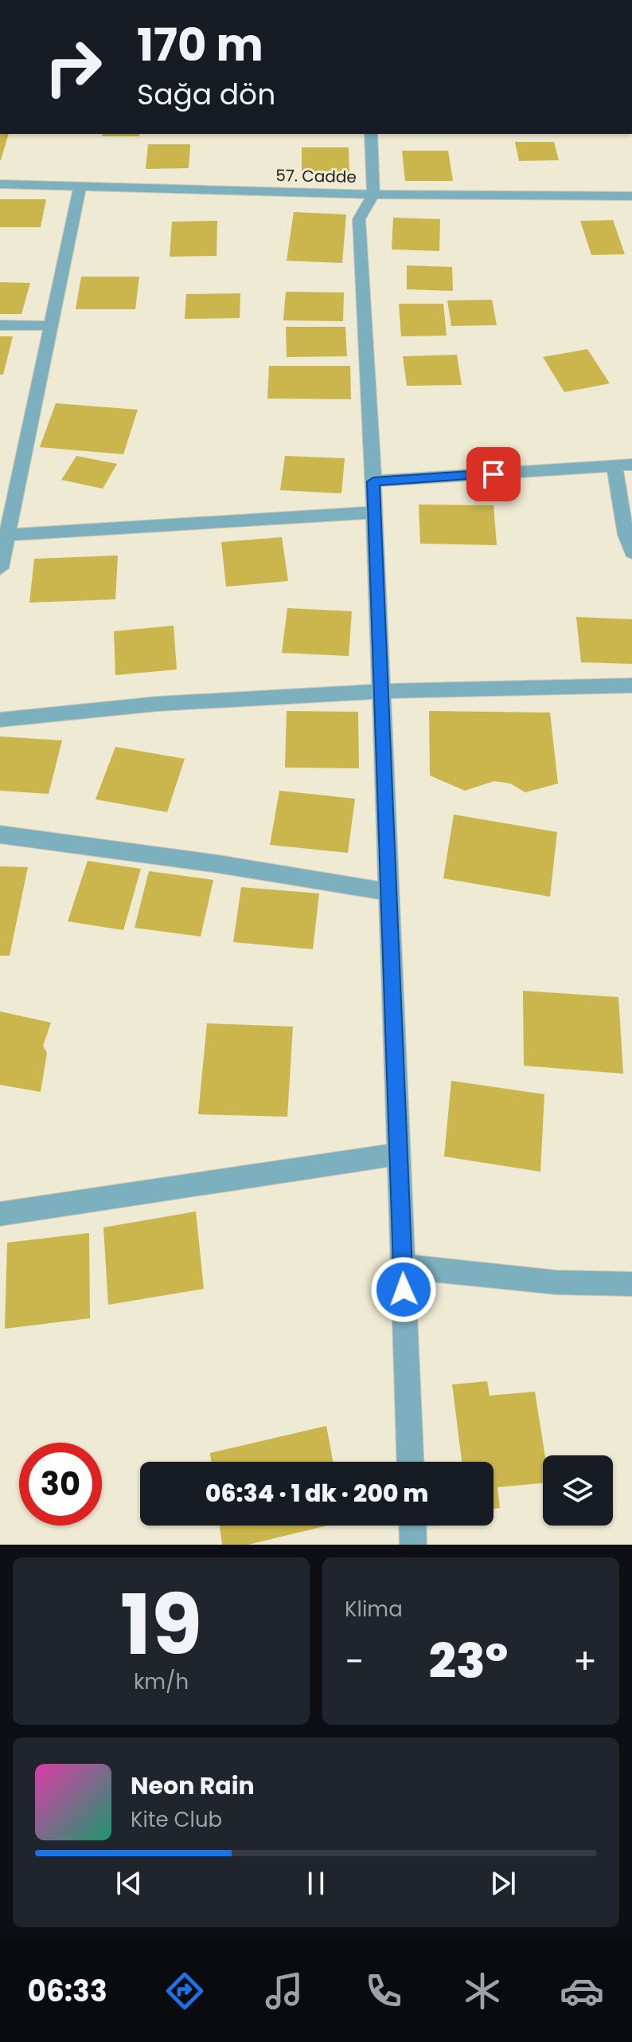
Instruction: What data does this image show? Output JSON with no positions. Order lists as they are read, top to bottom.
{
  "streets": {
    "street": ["57. Cadde"]
  },
  "page": {
    "turn": ["170 m", "Sağa dön"],
    "limit": "30",
    "trip": "06:34 · 1 dk · 200 m",
    "tile": [
      ["19", "km/h"],
      "Klima"
    ],
    "heat": ["−", "23°", "+"],
    "song": ["Neon Rain", "Kite Club"],
    "tabs": "06:33"
  }
}
